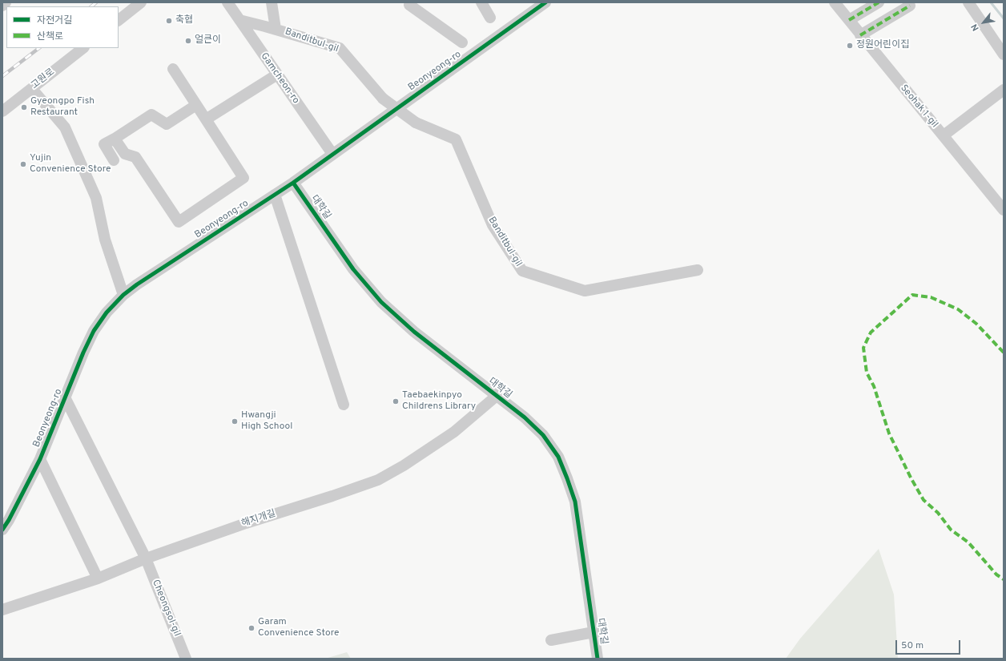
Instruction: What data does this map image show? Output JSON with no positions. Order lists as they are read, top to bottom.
{
  "streets": {
    "street": [
      "Banditbul-gil",
      "Beonyeong-ro",
      "Gamcheon-ro",
      "고원로",
      "Seohak 1-gil",
      "대학길",
      "해지개길",
      "Cheongsol-gil"
    ]
  },
  "crossings": [
    ["Banditbul-gil", "Gamcheon-ro"],
    ["Beonyeong-ro", "Gamcheon-ro"],
    ["Beonyeong-ro", "대학길"],
    ["Beonyeong-ro", "Cheongsol-gil"],
    ["대학길", "해지개길"],
    ["해지개길", "Cheongsol-gil"]
  ],
  "places": [
    "축협",
    "얼큰이",
    "정원어린이집",
    "Gyeongpo Fish Restaurant",
    "Yujin Convenience Store",
    "Taebaekinpyo Childrens Library",
    "Hwangji High School",
    "Garam Convenience Store"
  ],
  "legend": ["자전거길", "산책로"],
  "scale_bar": "50 m",
  "north": "bottom left"
}
